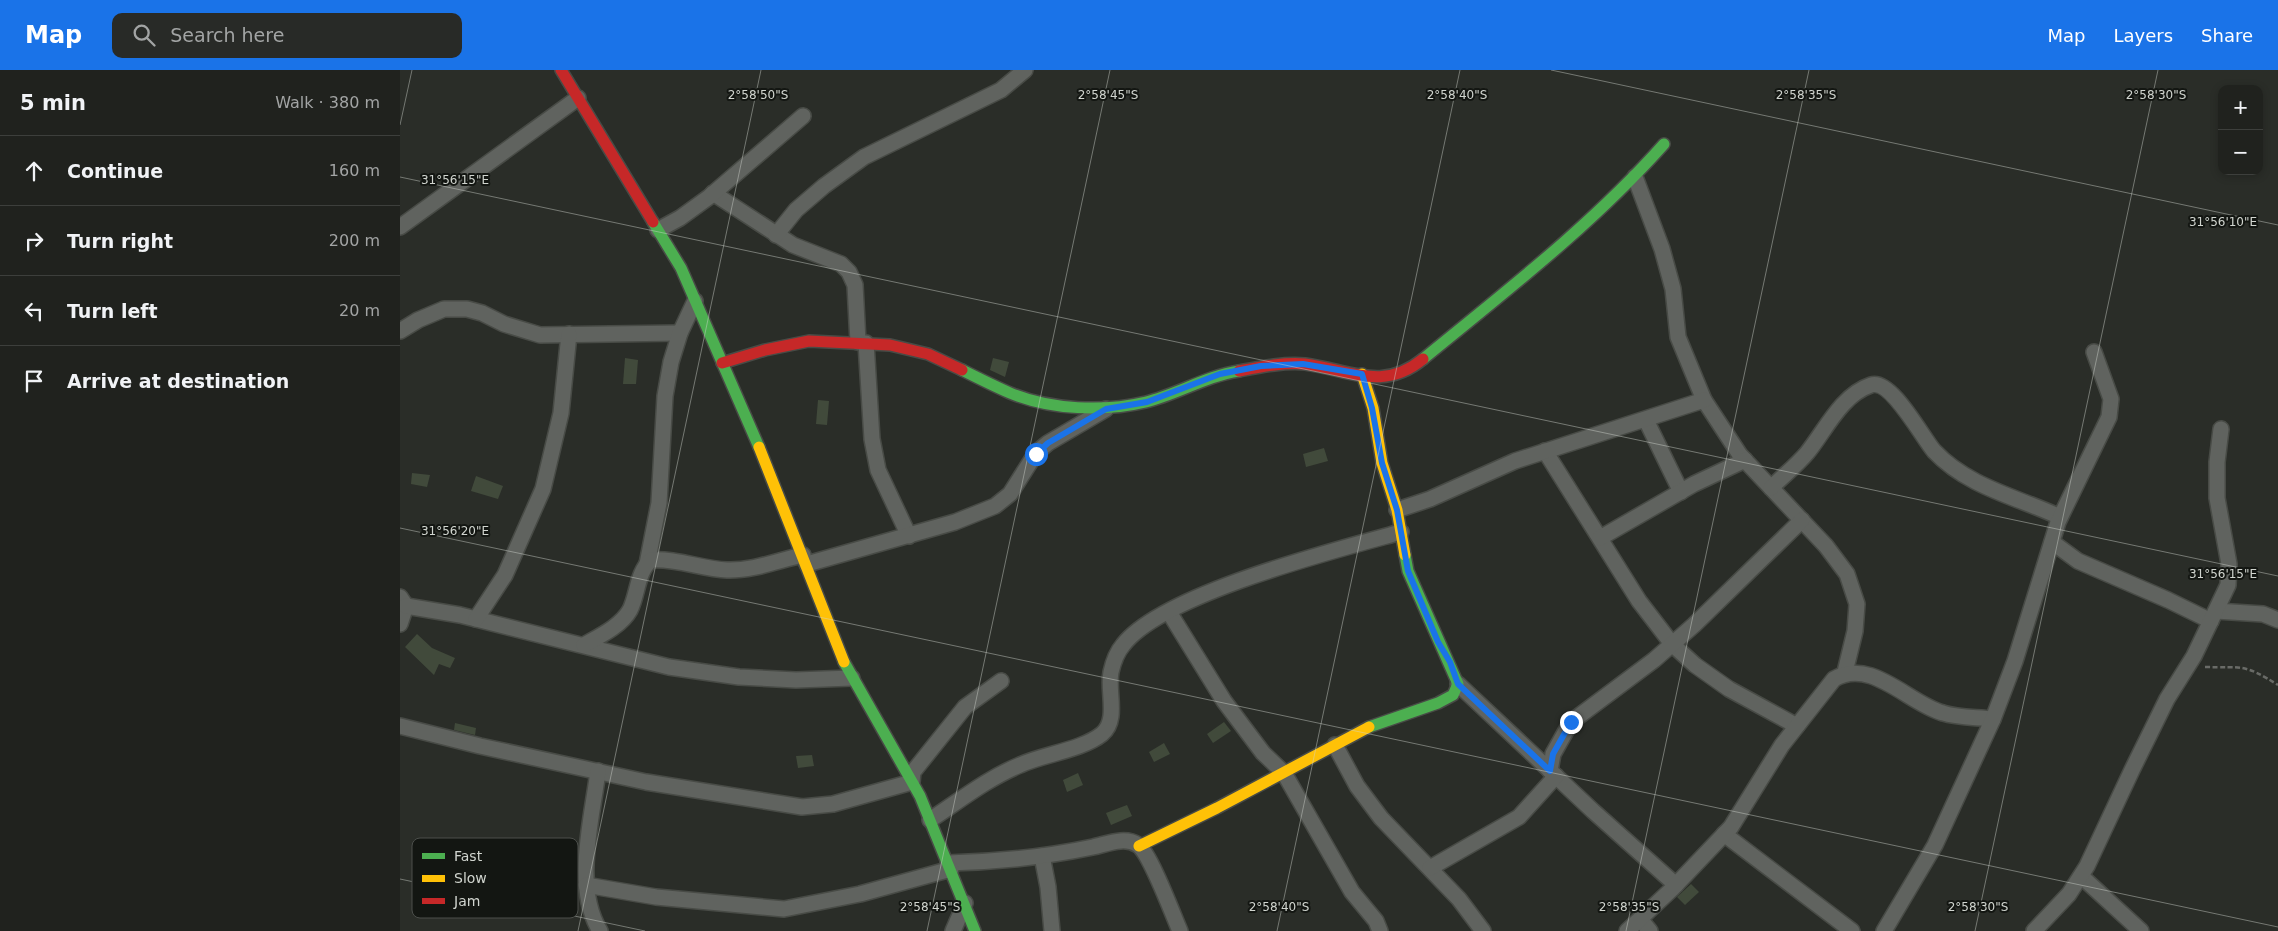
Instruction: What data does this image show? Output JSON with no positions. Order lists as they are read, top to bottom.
{
  "legend": ["Fast", "Slow", "Jam"],
  "page": {
    "header": "Map",
    "search": "Search here",
    "nav": ["Map", "Layers", "Share"],
    "heading": ["5 min", "Walk · 380 m"],
    "map_buttons": ["+", "−"],
    "list": [
      ["Continue", "160 m"],
      ["Turn right", "200 m"],
      ["Turn left", "20 m"],
      "Arrive at destination"
    ]
  },
  "coordinates": [
    "2°58'50\"S",
    "2°58'45\"S",
    "2°58'40\"S",
    "2°58'35\"S",
    "2°58'30\"S",
    "31°56'15\"E",
    "31°56'10\"E",
    "31°56'20\"E"
  ]
}
